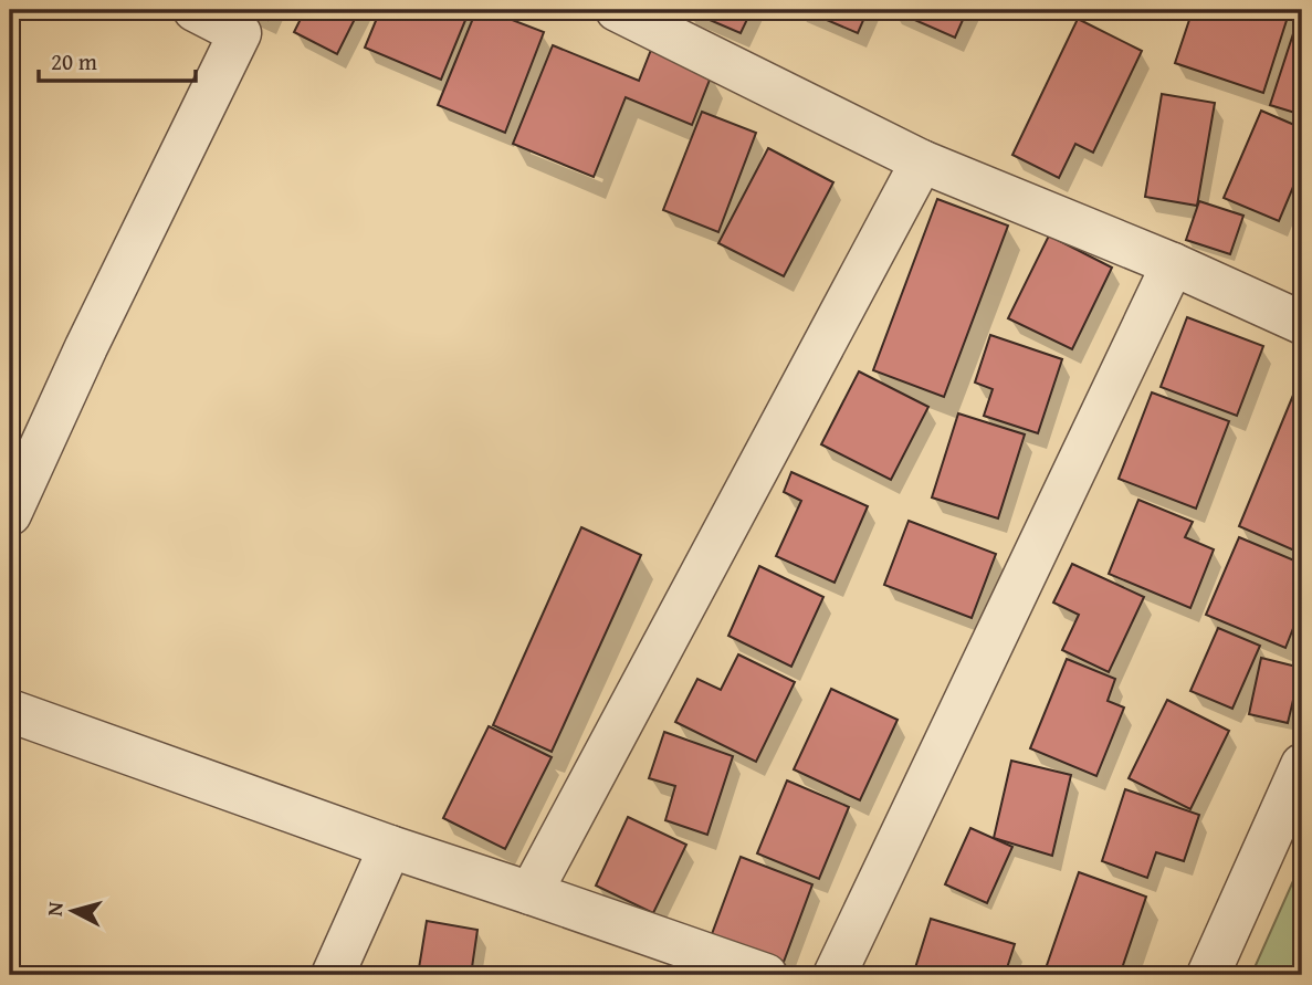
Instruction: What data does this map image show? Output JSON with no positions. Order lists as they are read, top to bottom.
{
  "scale_bar": "20 m",
  "north": "left"
}
